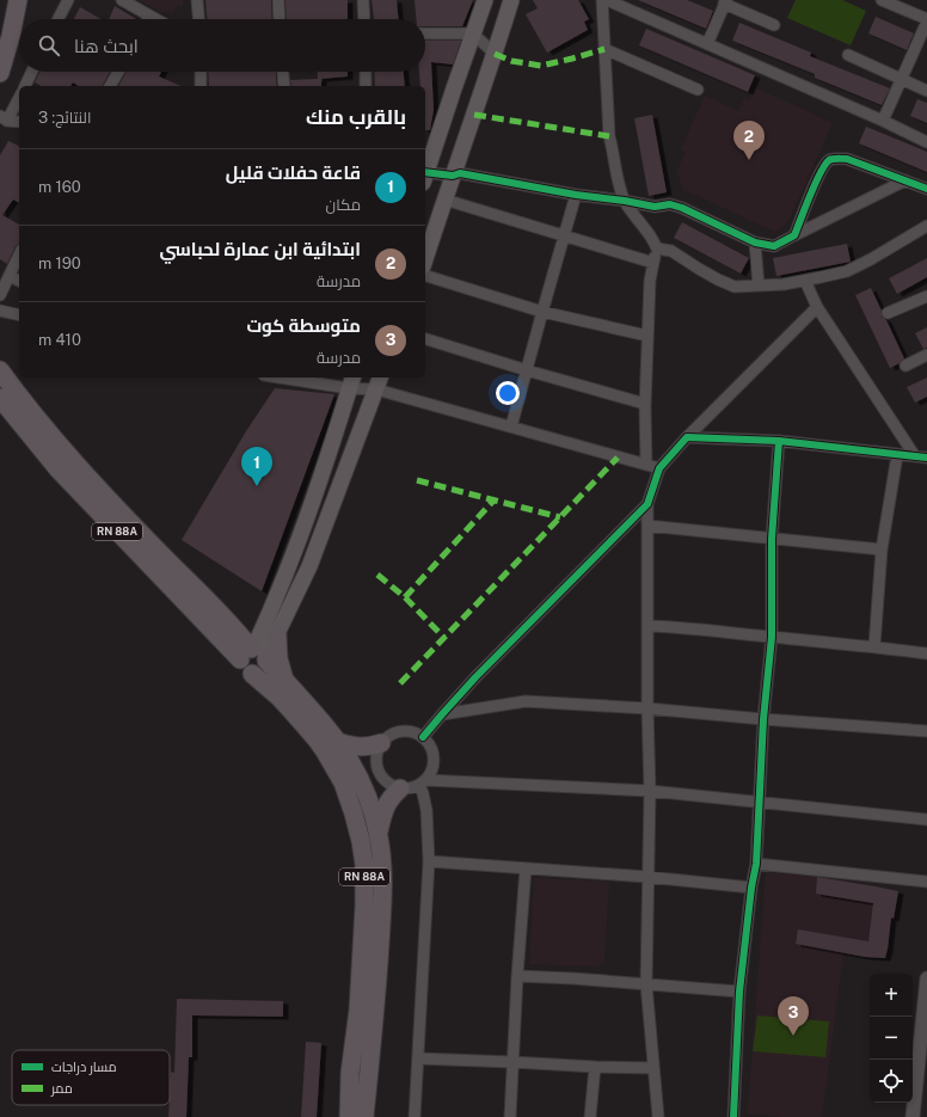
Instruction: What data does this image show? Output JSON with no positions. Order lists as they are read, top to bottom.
{
  "streets": {
    "highway": ["RN 88A"]
  },
  "legend": ["مسار دراجات", "ممر"],
  "page": {
    "search": "ابحث هنا",
    "heading": ["بالقرب منك", "النتائج: 3"],
    "pins": ["2", "1", "3"],
    "list": [
      {
        "mark": "1",
        "name": "قاعة حفلات قليل",
        "note": "مكان",
        "value": "160 m"
      },
      {
        "mark": "2",
        "name": "ابتدائية ابن عمارة لحباسي",
        "note": "مدرسة",
        "value": "190 m"
      },
      {
        "mark": "3",
        "name": "متوسطة كوت",
        "note": "مدرسة",
        "value": "410 m"
      }
    ],
    "map_buttons": ["+", "−"]
  }
}
